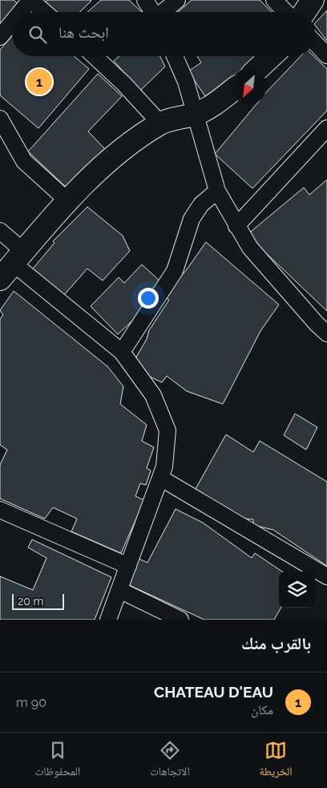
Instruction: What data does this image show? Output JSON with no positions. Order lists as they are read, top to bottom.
{
  "scale_bar": "20 m",
  "north": "bottom left",
  "page": {
    "search": "ابحث هنا",
    "pins": "1",
    "scale": "20 m",
    "heading": "بالقرب منك",
    "list": [
      {
        "mark": "1",
        "name": "CHATEAU D'EAU",
        "note": "مكان",
        "value": "90 m"
      }
    ],
    "nav": ["الخريطة", "الاتجاهات", "المحفوظات"]
  }
}
